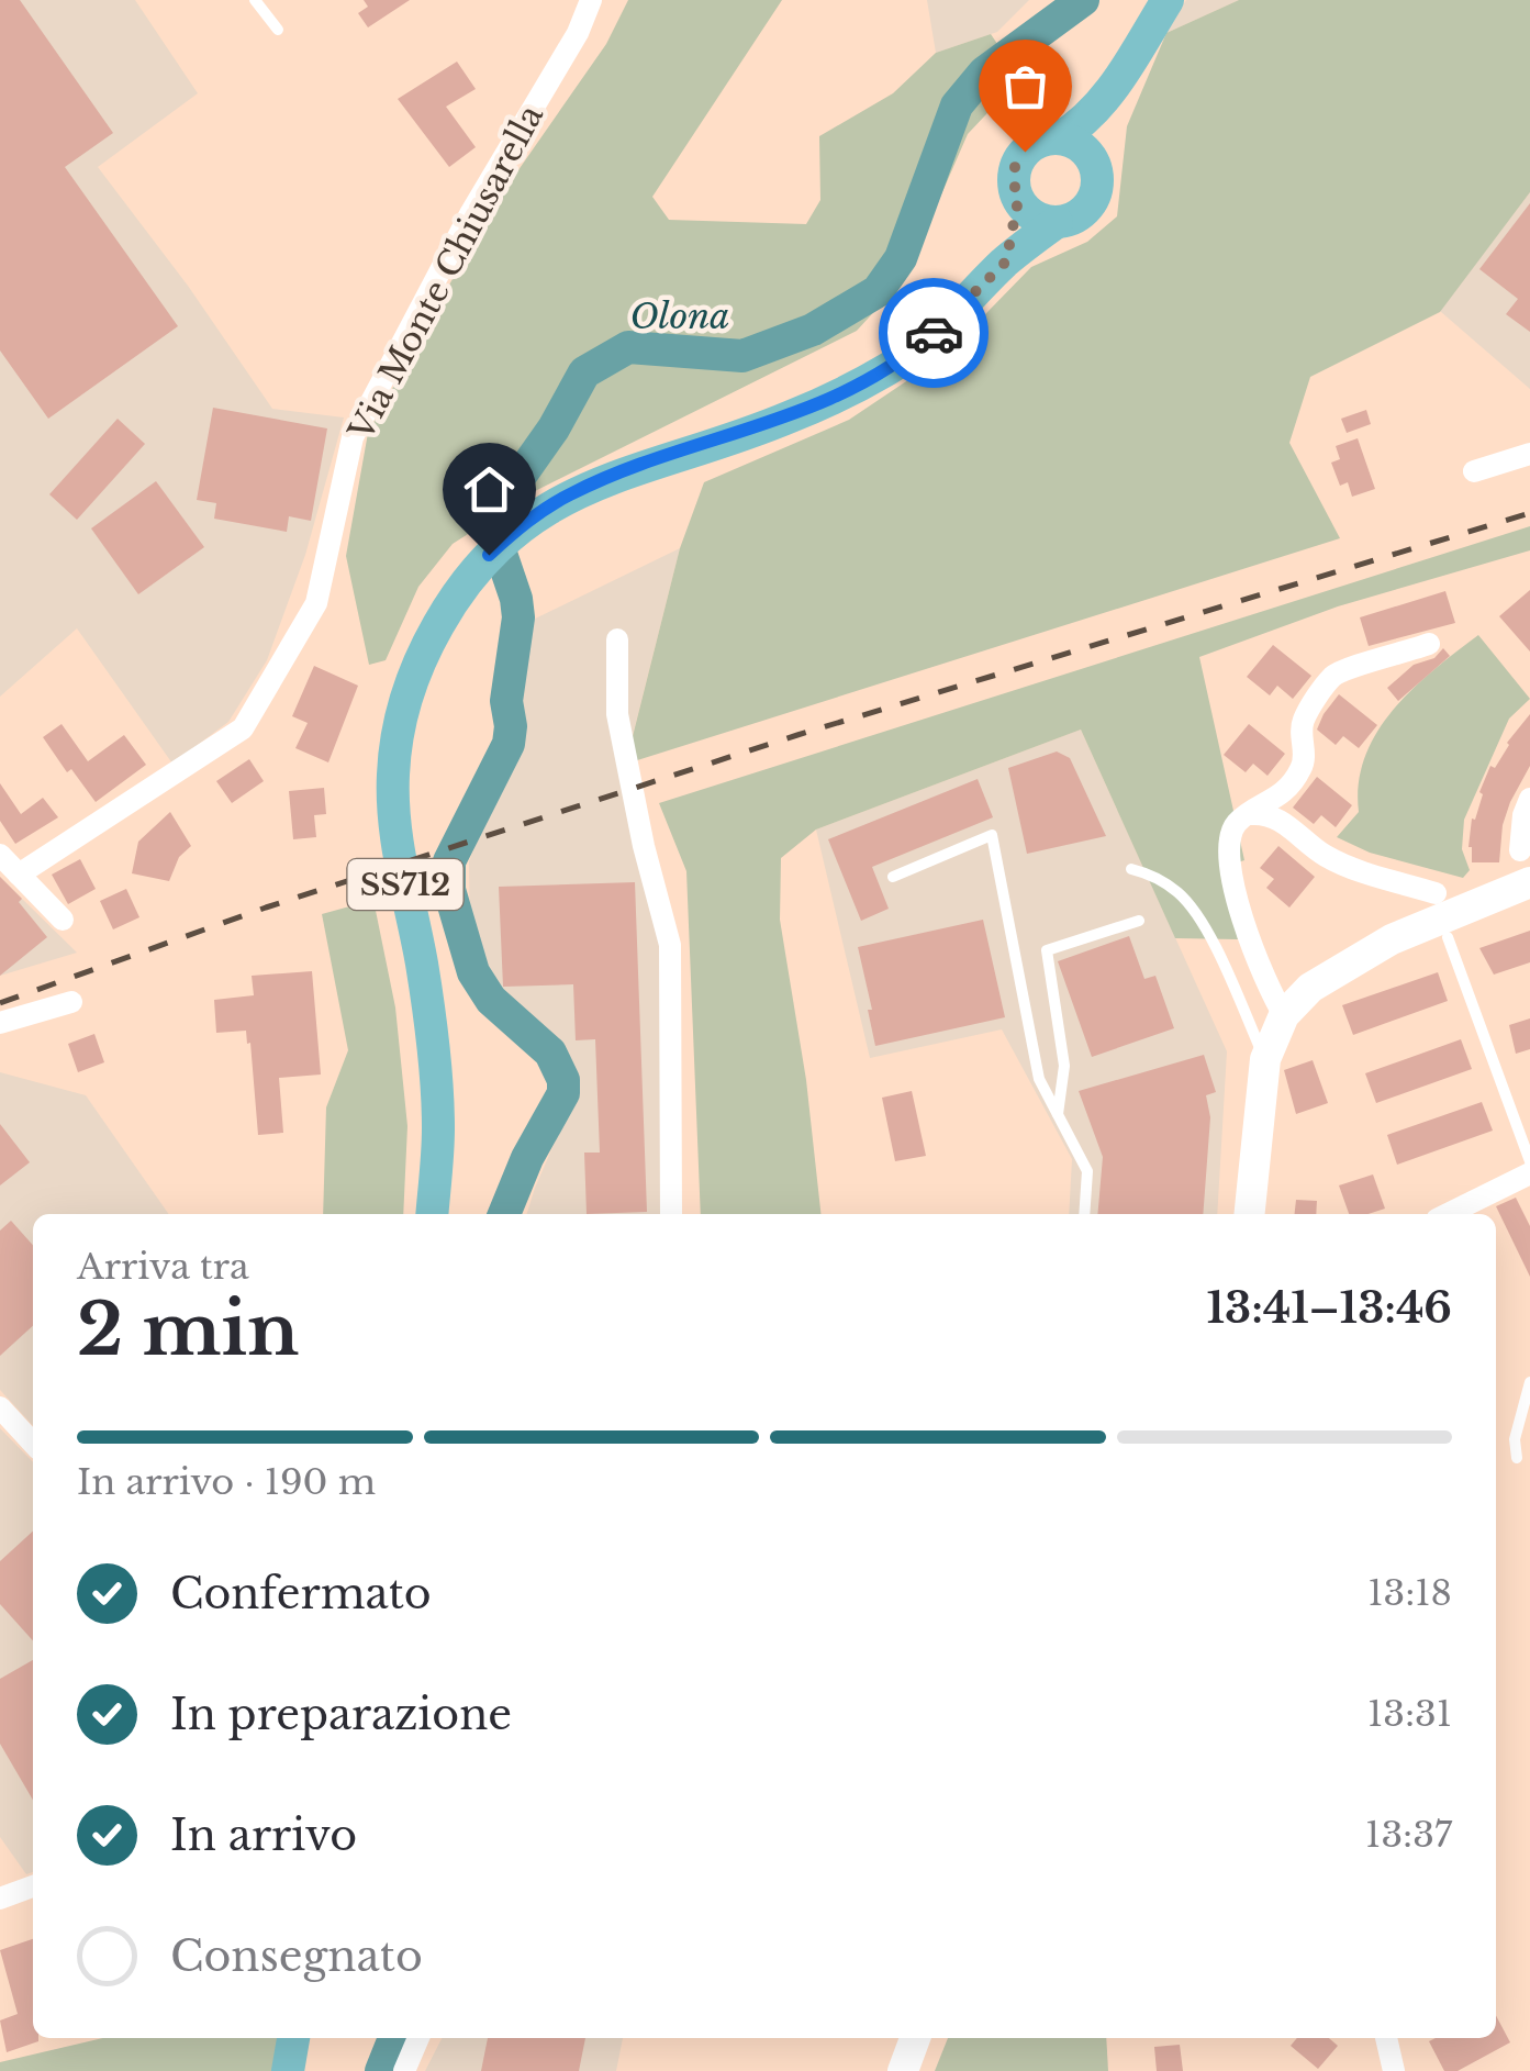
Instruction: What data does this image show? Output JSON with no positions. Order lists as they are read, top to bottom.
{
  "streets": {
    "main road": ["SS712"],
    "street": ["Via Monte Chiusarella"]
  },
  "water": ["Olona"],
  "page": {
    "heading": ["2 min", "Arriva tra", "13:41–13:46"],
    "bar": "In arrivo · 190 m",
    "list": [
      ["Confermato", "13:18"],
      ["In preparazione", "13:31"],
      ["In arrivo", "13:37"],
      "Consegnato"
    ]
  }
}
